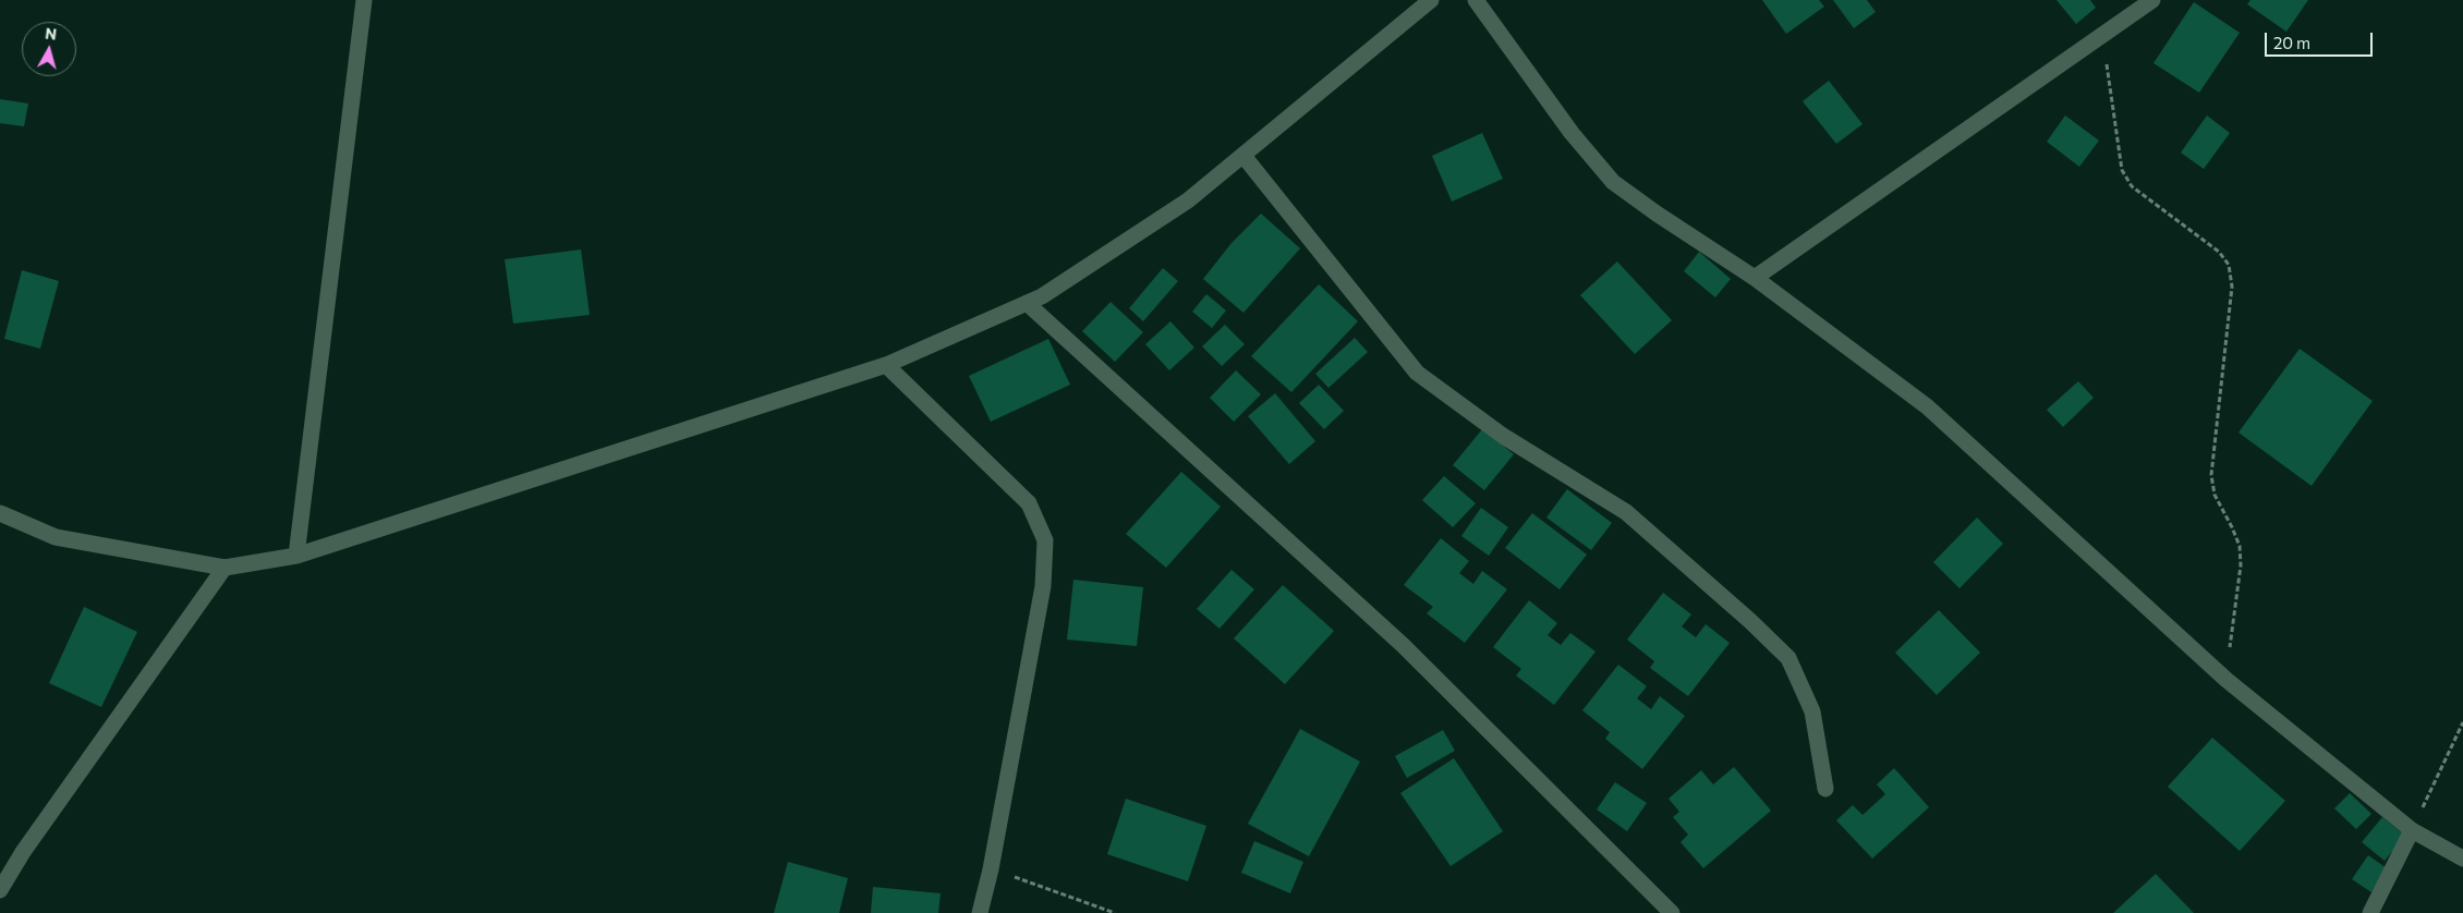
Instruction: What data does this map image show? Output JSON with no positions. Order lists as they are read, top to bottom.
{
  "scale_bar": "20 m",
  "north": "top"
}
